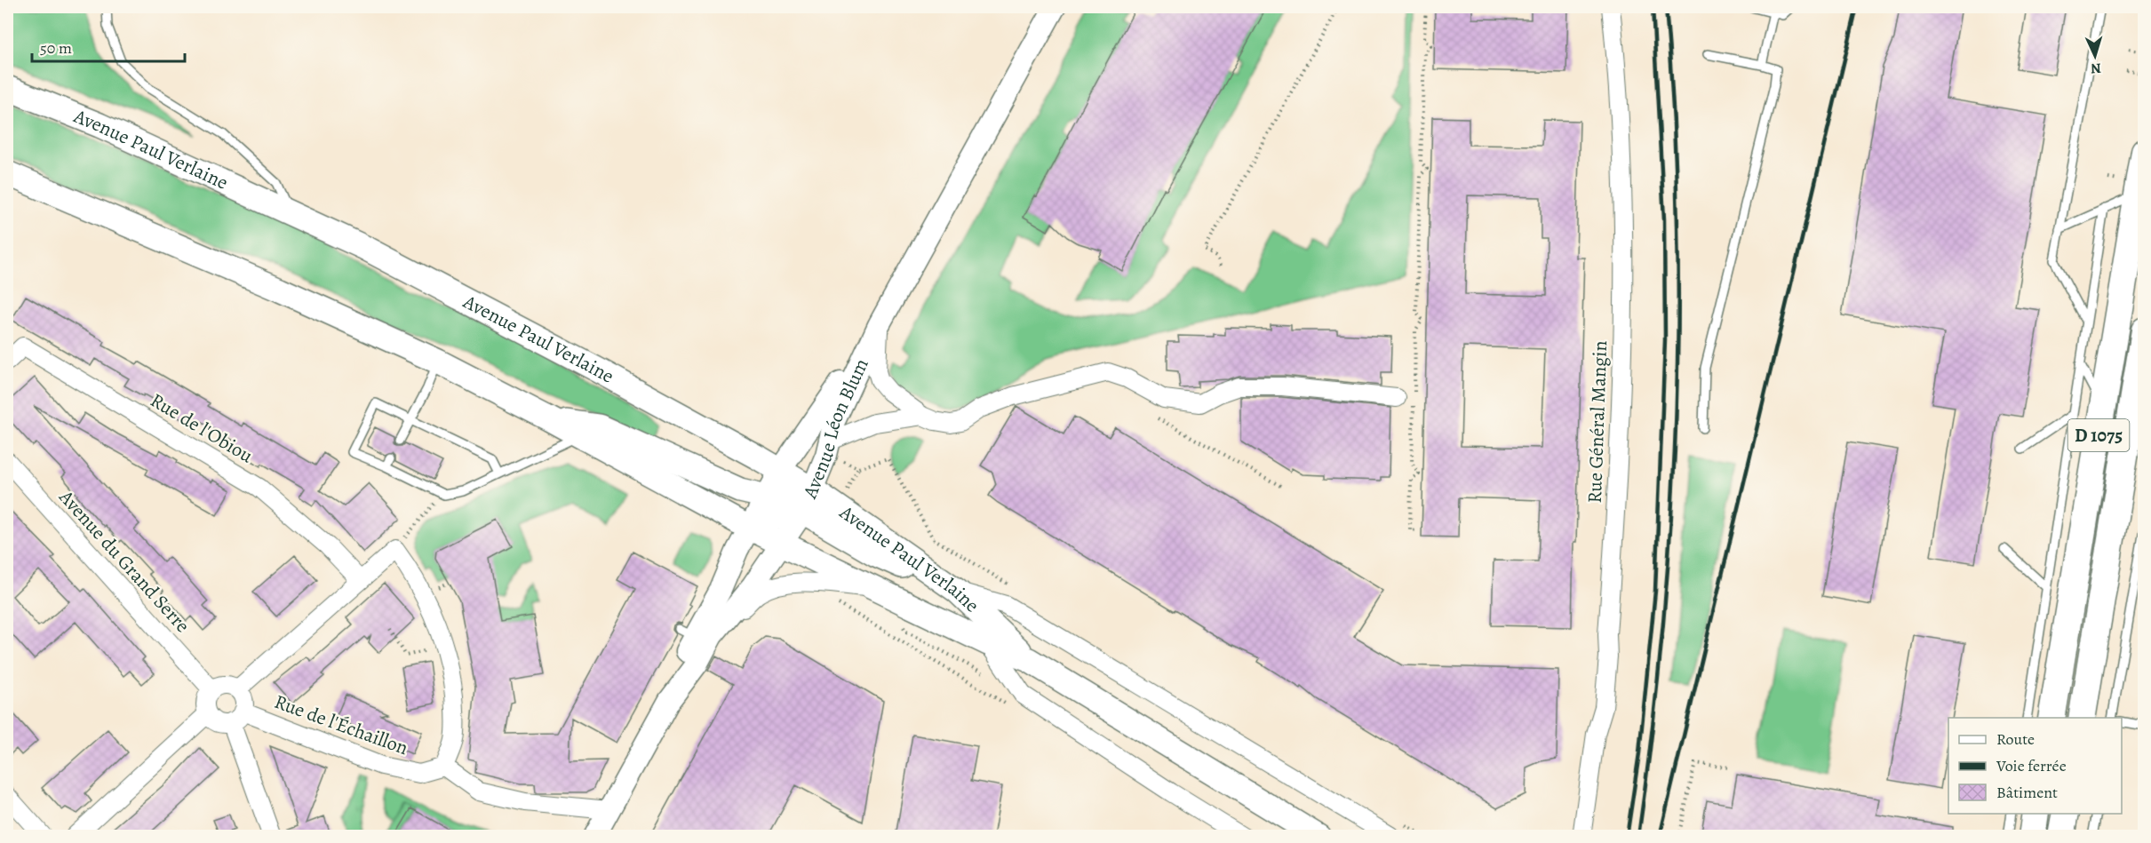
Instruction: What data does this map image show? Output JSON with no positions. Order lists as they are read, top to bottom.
{
  "streets": {
    "main road": ["Avenue Paul Verlaine", "D 1075"],
    "street": [
      "Rue Général Mangin",
      "Rue de l'Obiou",
      "Avenue Léon Blum",
      "Avenue du Grand Serre",
      "Rue de l'Échaillon"
    ]
  },
  "crossings": [
    ["Avenue Paul Verlaine", "Avenue Léon Blum"],
    ["Avenue du Grand Serre", "Rue de l'Échaillon"]
  ],
  "legend": ["Route", "Voie ferrée", "Bâtiment"],
  "scale_bar": "50 m",
  "north": "bottom"
}
